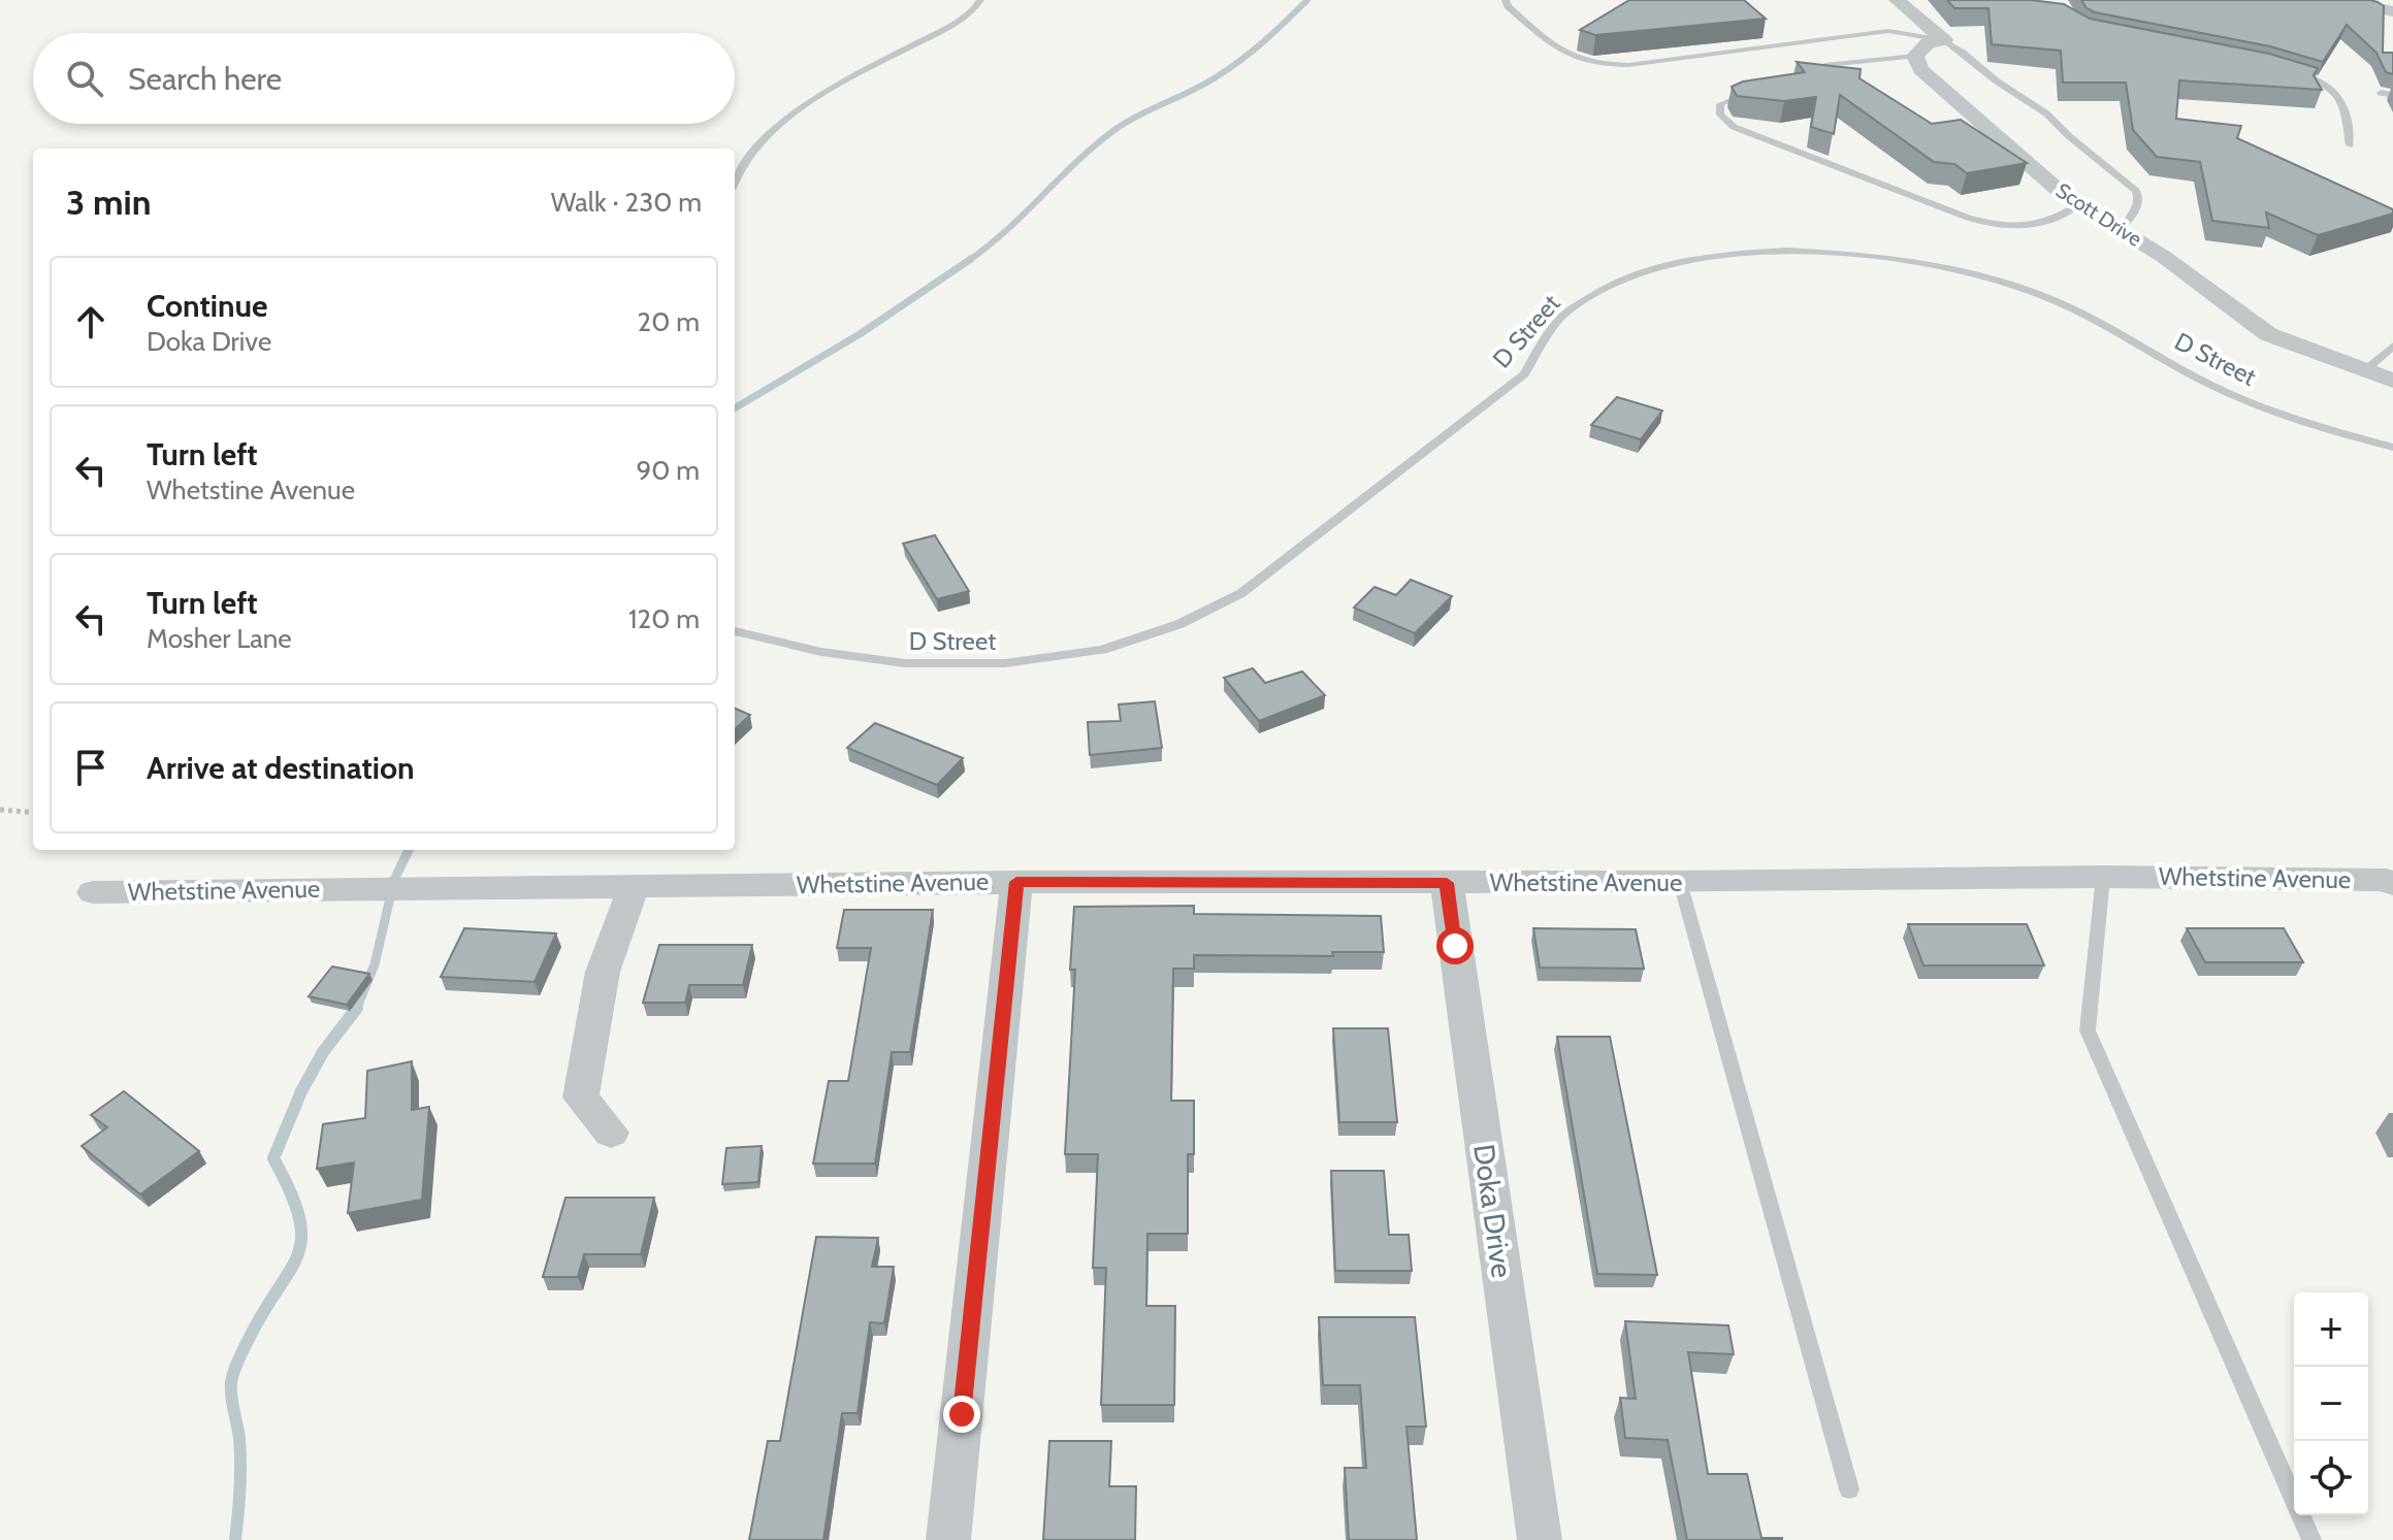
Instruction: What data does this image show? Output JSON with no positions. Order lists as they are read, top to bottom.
{
  "streets": {
    "street": ["Scott Drive", "Whetstine Avenue", "Doka Drive"],
    "lane": ["D Street"]
  },
  "crossings": [
    ["Whetstine Avenue", "Doka Drive"]
  ],
  "page": {
    "search": "Search here",
    "heading": ["3 min", "Walk · 230 m"],
    "list": [
      ["Continue", "Doka Drive", "20 m"],
      ["Turn left", "Whetstine Avenue", "90 m"],
      ["Turn left", "Mosher Lane", "120 m"],
      "Arrive at destination"
    ],
    "map_buttons": ["+", "−"]
  }
}
